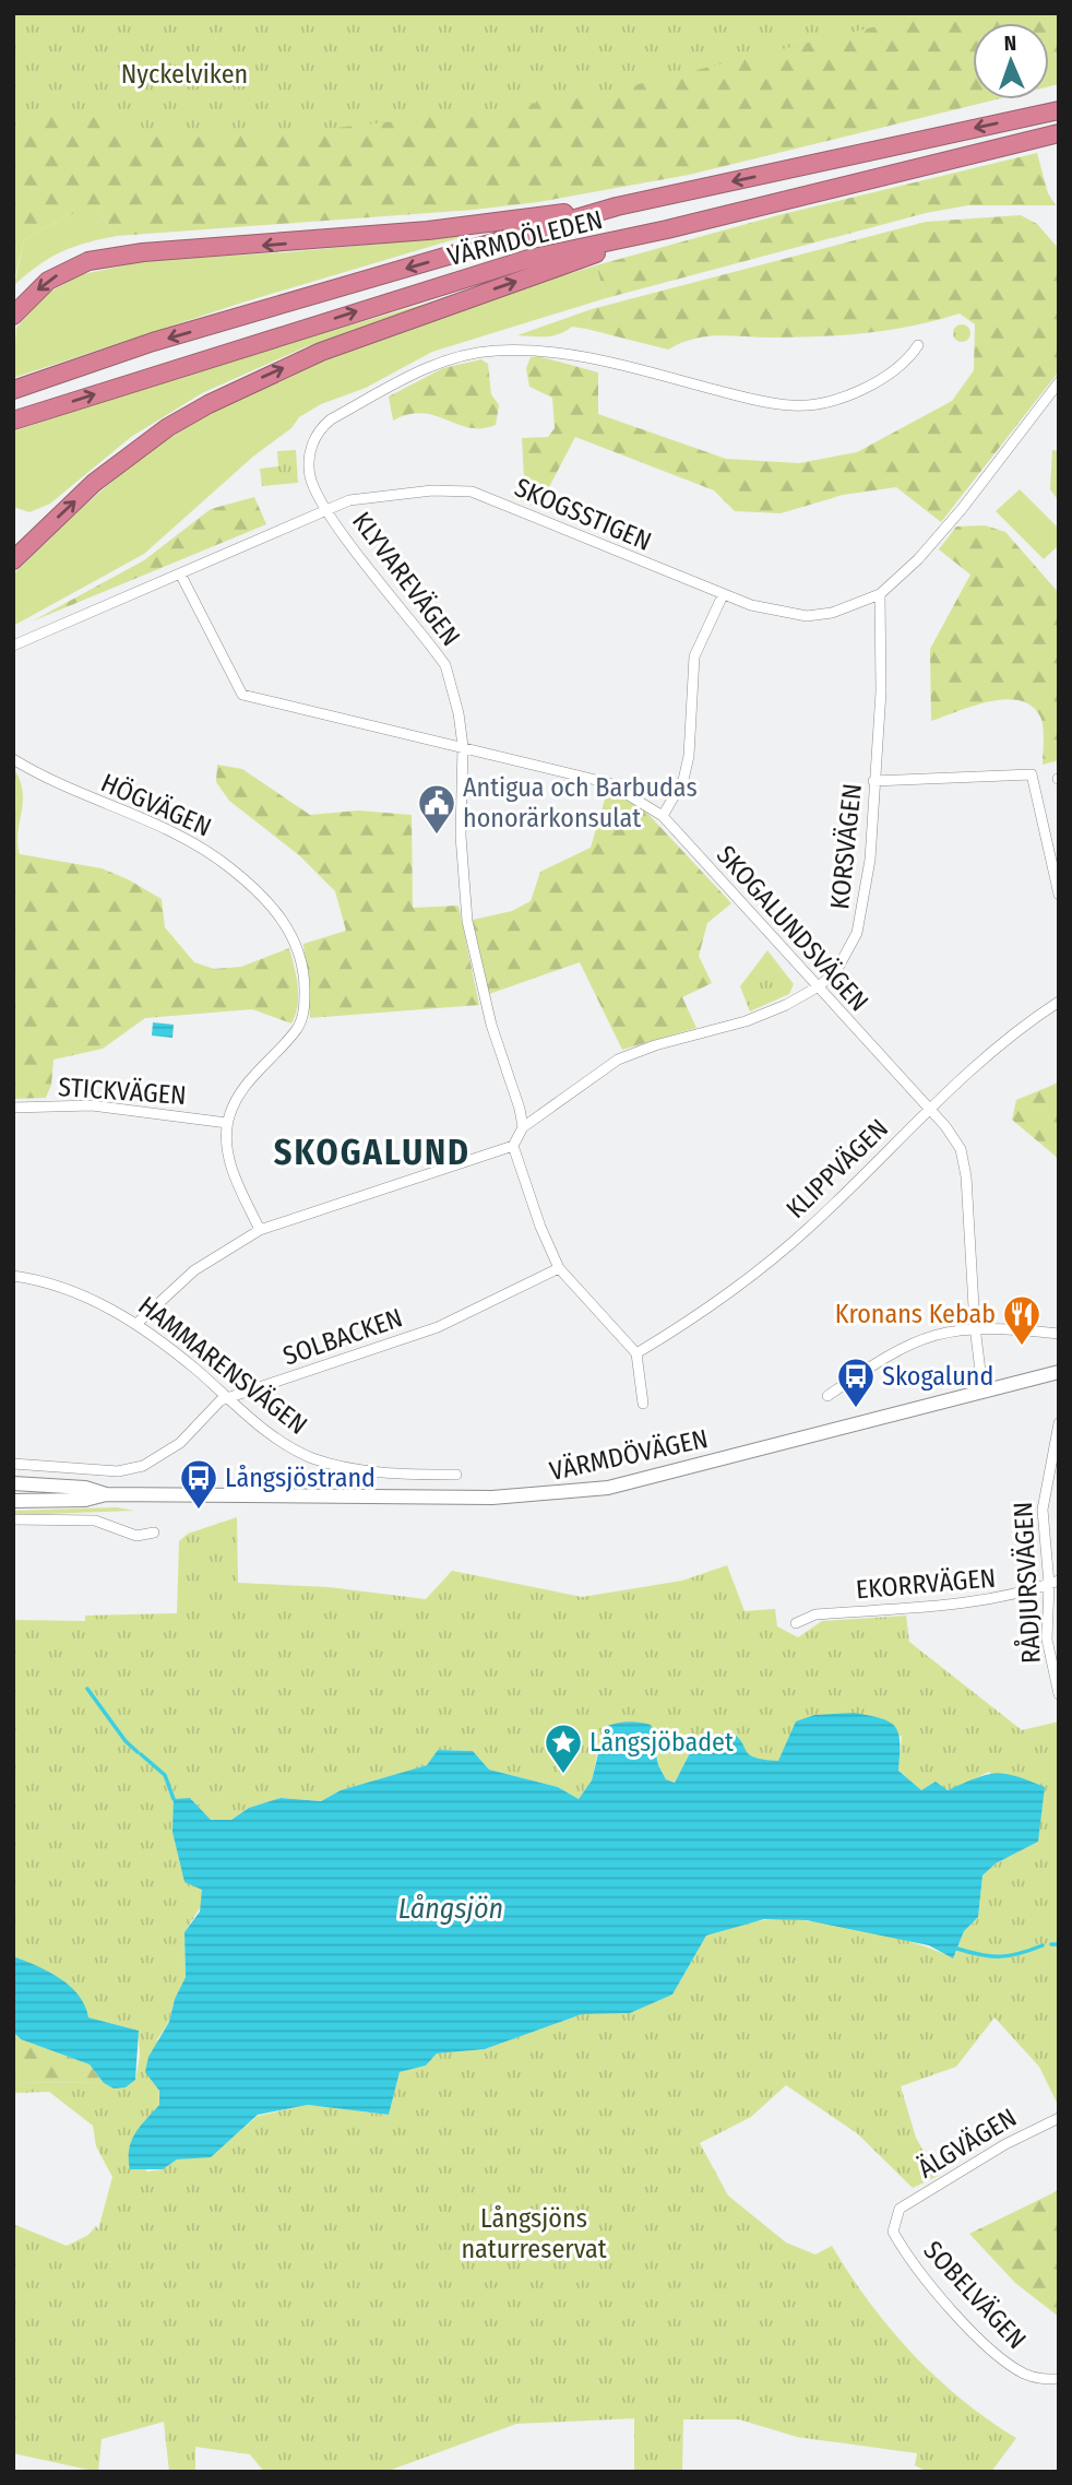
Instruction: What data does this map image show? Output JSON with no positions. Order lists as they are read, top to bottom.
{
  "streets": {
    "highway": ["VÄRMDÖLEDEN"],
    "main road": ["VÄRMDÖVÄGEN"],
    "street": [
      "SKOGSSTIGEN",
      "KLYVAREVÄGEN",
      "HÖGVÄGEN",
      "KORSVÄGEN",
      "SKOGALUNDSVÄGEN",
      "STICKVÄGEN",
      "KLIPPVÄGEN",
      "SOLBACKEN",
      "HAMMARENSVÄGEN",
      "RÅDJURSVÄGEN",
      "EKORRVÄGEN",
      "ÄLGVÄGEN",
      "SOBELVÄGEN"
    ]
  },
  "crossings": [
    ["SKOGSSTIGEN", "KLYVAREVÄGEN"],
    ["SKOGSSTIGEN", "KORSVÄGEN"],
    ["SKOGSSTIGEN", "SKOGALUNDSVÄGEN"],
    ["KLYVAREVÄGEN", "KORSVÄGEN"],
    ["KLYVAREVÄGEN", "SKOGALUNDSVÄGEN"],
    ["HÖGVÄGEN", "STICKVÄGEN"],
    ["KORSVÄGEN", "SKOGALUNDSVÄGEN"],
    ["SKOGALUNDSVÄGEN", "KLIPPVÄGEN"],
    ["SKOGALUNDSVÄGEN", "VÄRMDÖVÄGEN"],
    ["SOLBACKEN", "HAMMARENSVÄGEN"],
    ["RÅDJURSVÄGEN", "EKORRVÄGEN"],
    ["ÄLGVÄGEN", "SOBELVÄGEN"]
  ],
  "districts": ["SKOGALUND"],
  "water": ["Långsjön"],
  "parks": ["Nyckelviken", "Långsjöns naturreservat"],
  "places": {
    "public building": ["Antigua och Barbudas honorärkonsulat"],
    "restaurant": ["Kronans Kebab"],
    "bus stop": ["Skogalund", "Långsjöstrand"],
    "place": ["Långsjöbadet"]
  },
  "north": "top"
}
